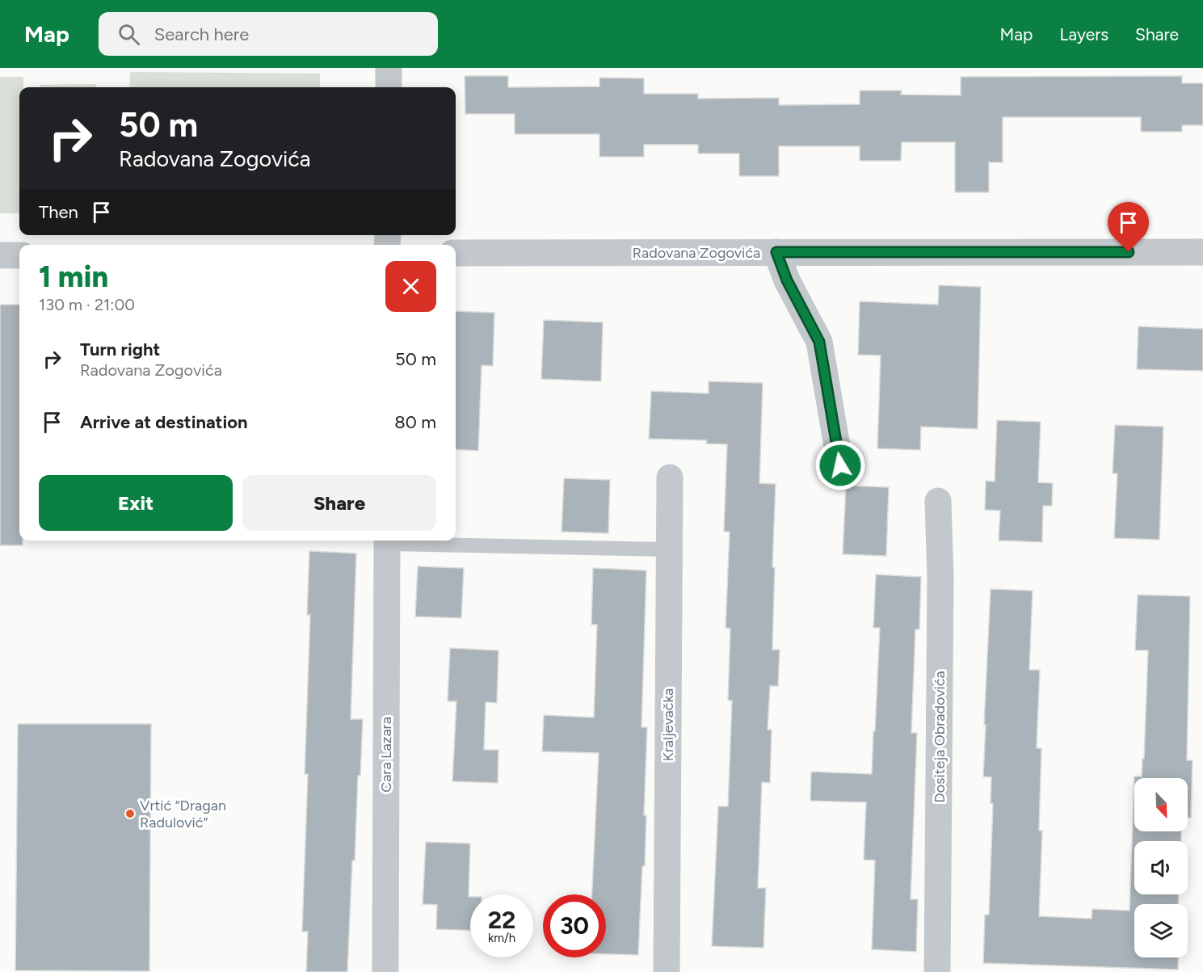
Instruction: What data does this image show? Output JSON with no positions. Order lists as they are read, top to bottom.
{
  "streets": {
    "street": [
      "Radovana Zogovića",
      "Kraljevačka",
      "Dositeja Obradovića",
      "Cara Lazara"
    ]
  },
  "places": ["Vrtić “Dragan Radulović”"],
  "north": "bottom right",
  "page": {
    "header": "Map",
    "search": "Search here",
    "nav": ["Map", "Layers", "Share"],
    "turn": ["50 m", "Radovana Zogovića"],
    "then": "Then",
    "heading": ["1 min", "130 m · 21:00"],
    "list": [
      {
        "name": "Turn right",
        "note": "Radovana Zogovića",
        "value": "50 m"
      },
      {
        "name": "Arrive at destination",
        "value": "80 m"
      }
    ],
    "buttons": ["Exit", "Share"],
    "speed": "22 km/h",
    "limit": "30"
  }
}
